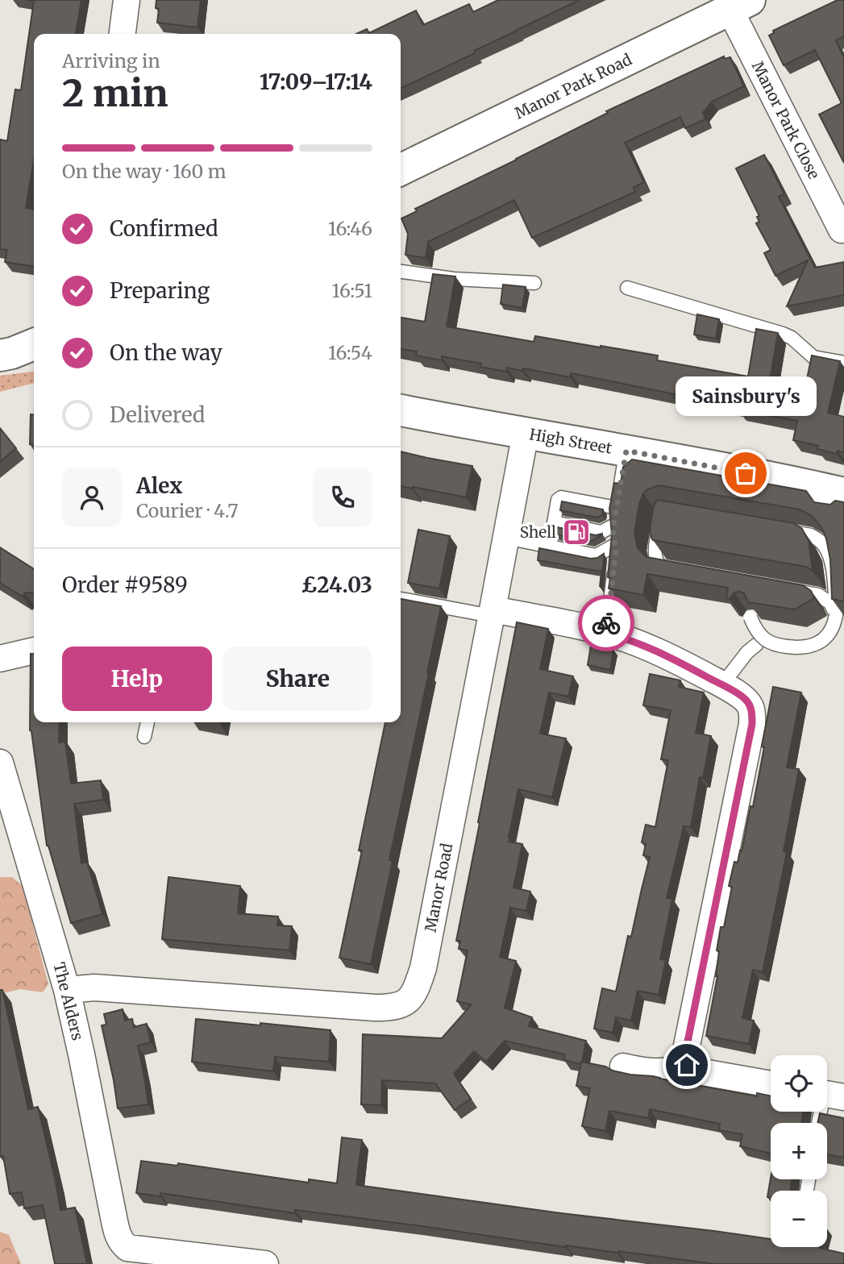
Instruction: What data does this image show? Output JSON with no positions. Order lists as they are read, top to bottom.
{
  "streets": {
    "main road": ["Manor Park Road", "High Street"],
    "street": ["Manor Park Close", "Manor Road", "The Alders"]
  },
  "crossings": [
    ["Manor Park Road", "Manor Park Close"],
    ["High Street", "Manor Road"],
    ["Manor Road", "The Alders"]
  ],
  "places": {
    "other": ["Sainsbury's"],
    "fuel station": ["Shell"]
  },
  "page": {
    "heading": ["2 min", "Arriving in", "17:09–17:14"],
    "panel": [
      "Alex",
      "Courier · 4.7",
      "Order #9589",
      "£24.03"
    ],
    "bar": "On the way · 160 m",
    "list": [
      ["Confirmed", "16:46"],
      ["Preparing", "16:51"],
      ["On the way", "16:54"],
      "Delivered"
    ],
    "bubble": "Sainsbury's",
    "buttons": ["Help", "Share"],
    "map_buttons": ["+", "−"]
  }
}
